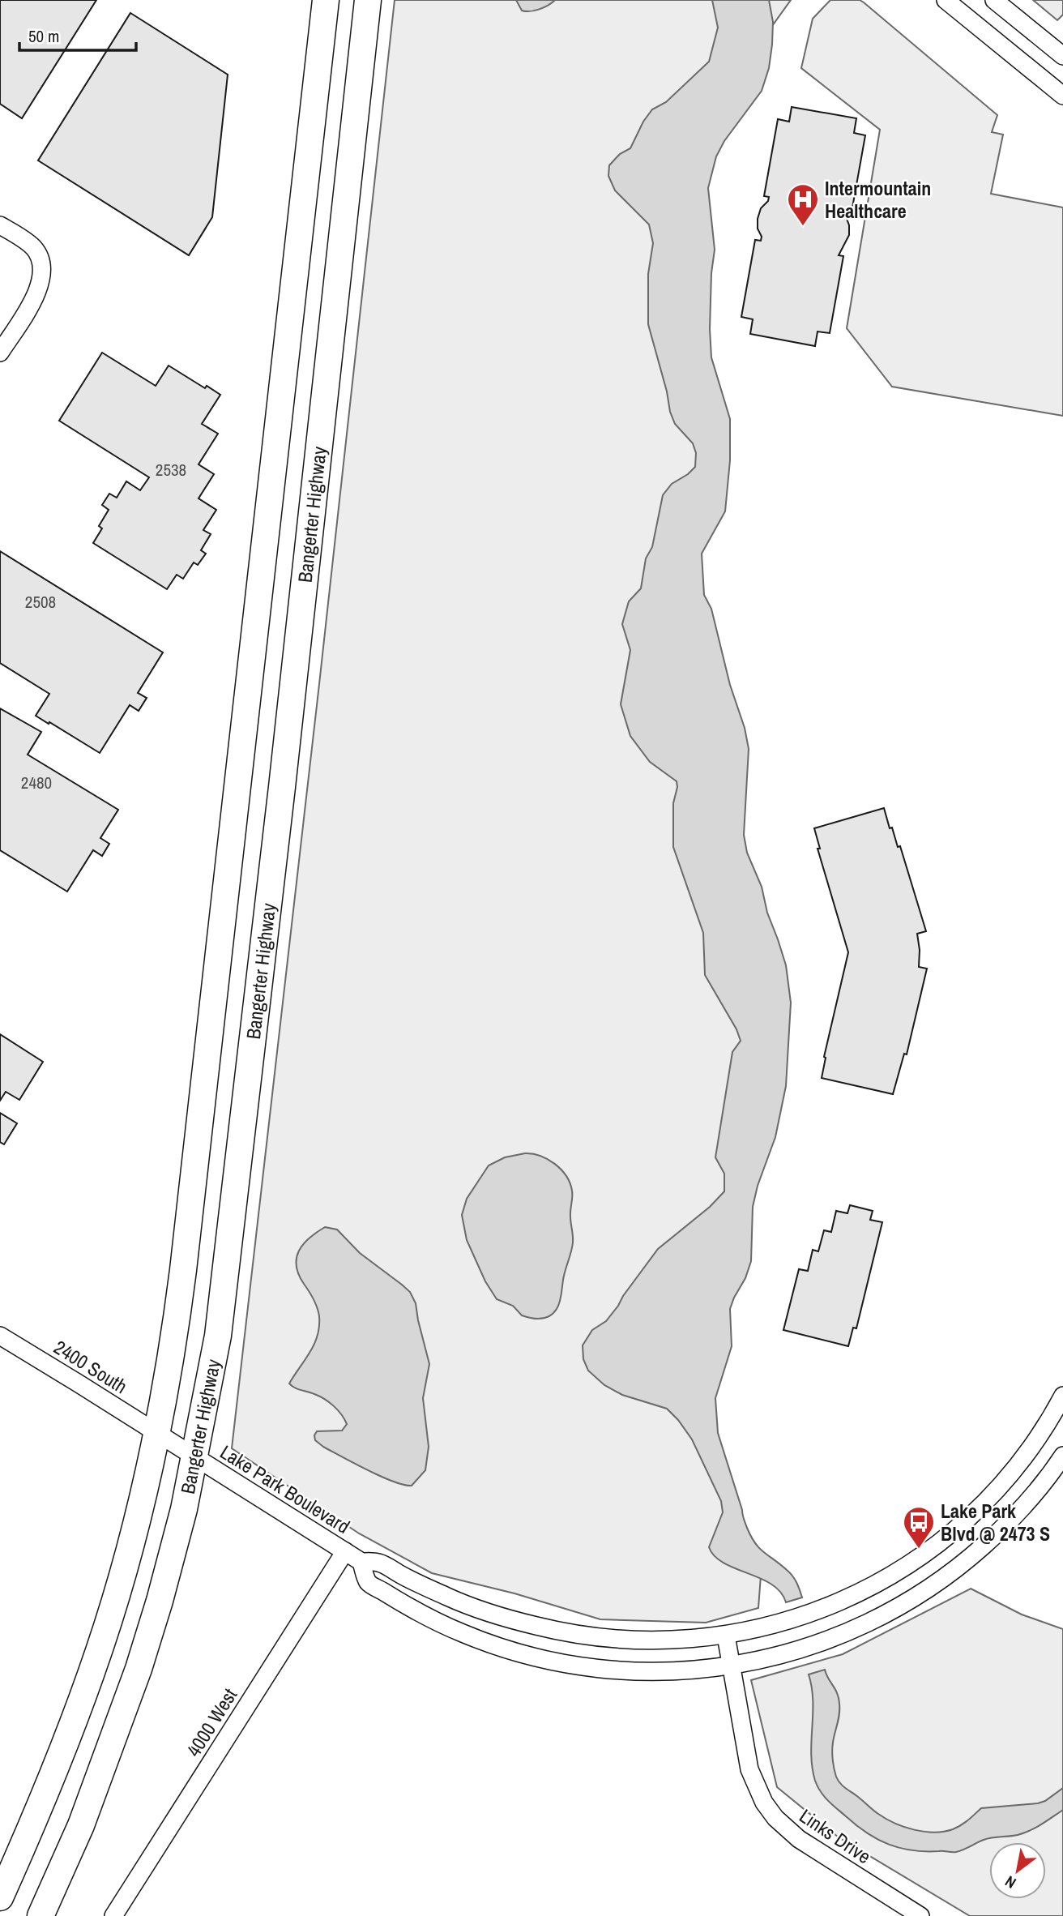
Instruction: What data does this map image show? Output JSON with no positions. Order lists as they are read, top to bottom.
{
  "streets": {
    "highway": ["Bangerter Highway"],
    "street": [
      "2400 South",
      "Lake Park Boulevard",
      "4000 West",
      "Links Drive"
    ]
  },
  "crossings": [
    ["Bangerter Highway", "2400 South"],
    ["Bangerter Highway", "Lake Park Boulevard"],
    ["2400 South", "Lake Park Boulevard"],
    ["Lake Park Boulevard", "4000 West"],
    ["Lake Park Boulevard", "Links Drive"]
  ],
  "places": {
    "hospital": ["Intermountain Healthcare"],
    "bus stop": ["Lake Park Blvd @ 2473 S"]
  },
  "house_numbers": ["2538", "2508", "2480"],
  "scale_bar": "50 m",
  "north": "bottom left"
}
